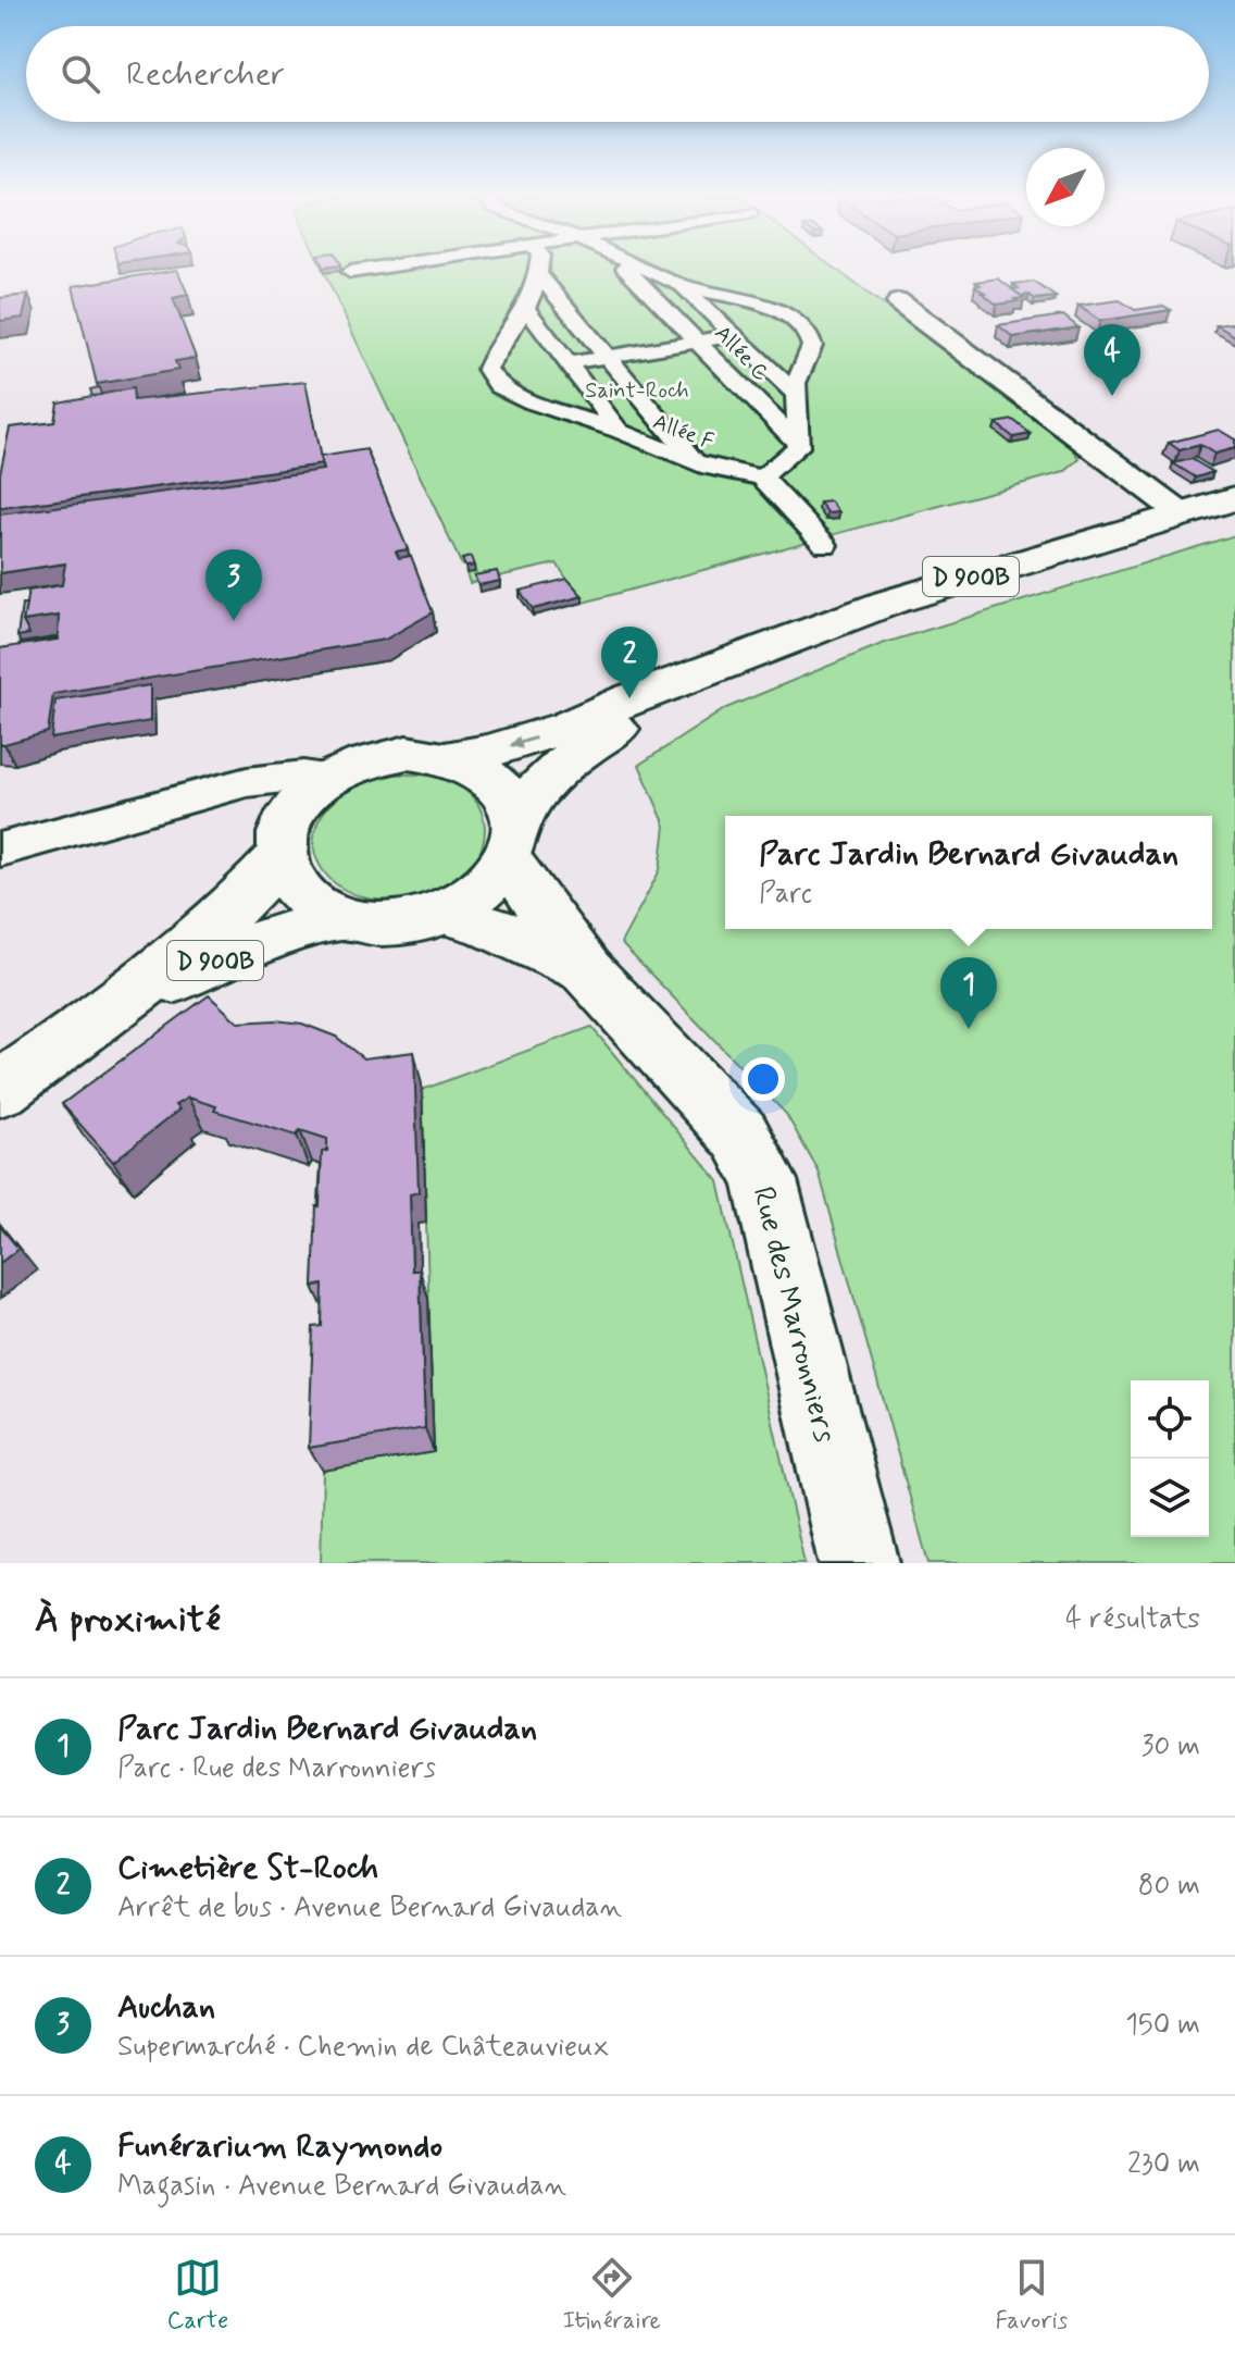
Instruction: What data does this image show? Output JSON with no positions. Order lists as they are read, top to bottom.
{
  "streets": {
    "main road": ["D 900B", "Rue des Marronniers"],
    "street": ["Allée C", "Allée F"]
  },
  "crossings": [
    ["D 900B", "Rue des Marronniers"]
  ],
  "parks": ["Saint-Roch"],
  "north": "bottom left",
  "page": {
    "search": "Rechercher",
    "pins": [
      "4",
      "3",
      "2",
      "1"
    ],
    "popup": ["Parc Jardin Bernard Givaudan", "Parc"],
    "heading": ["À proximité", "4 résultats"],
    "list": [
      {
        "mark": "1",
        "name": "Parc Jardin Bernard Givaudan",
        "note": "Parc · Rue des Marronniers",
        "value": "30 m"
      },
      {
        "mark": "2",
        "name": "Cimetière St-Roch",
        "note": "Arrêt de bus · Avenue Bernard Givaudan",
        "value": "80 m"
      },
      {
        "mark": "3",
        "name": "Auchan",
        "note": "Supermarché · Chemin de Châteauvieux",
        "value": "150 m"
      },
      {
        "mark": "4",
        "name": "Funérarium Raymondo",
        "note": "Magasin · Avenue Bernard Givaudan",
        "value": "230 m"
      }
    ],
    "nav": ["Carte", "Itinéraire", "Favoris"]
  }
}
